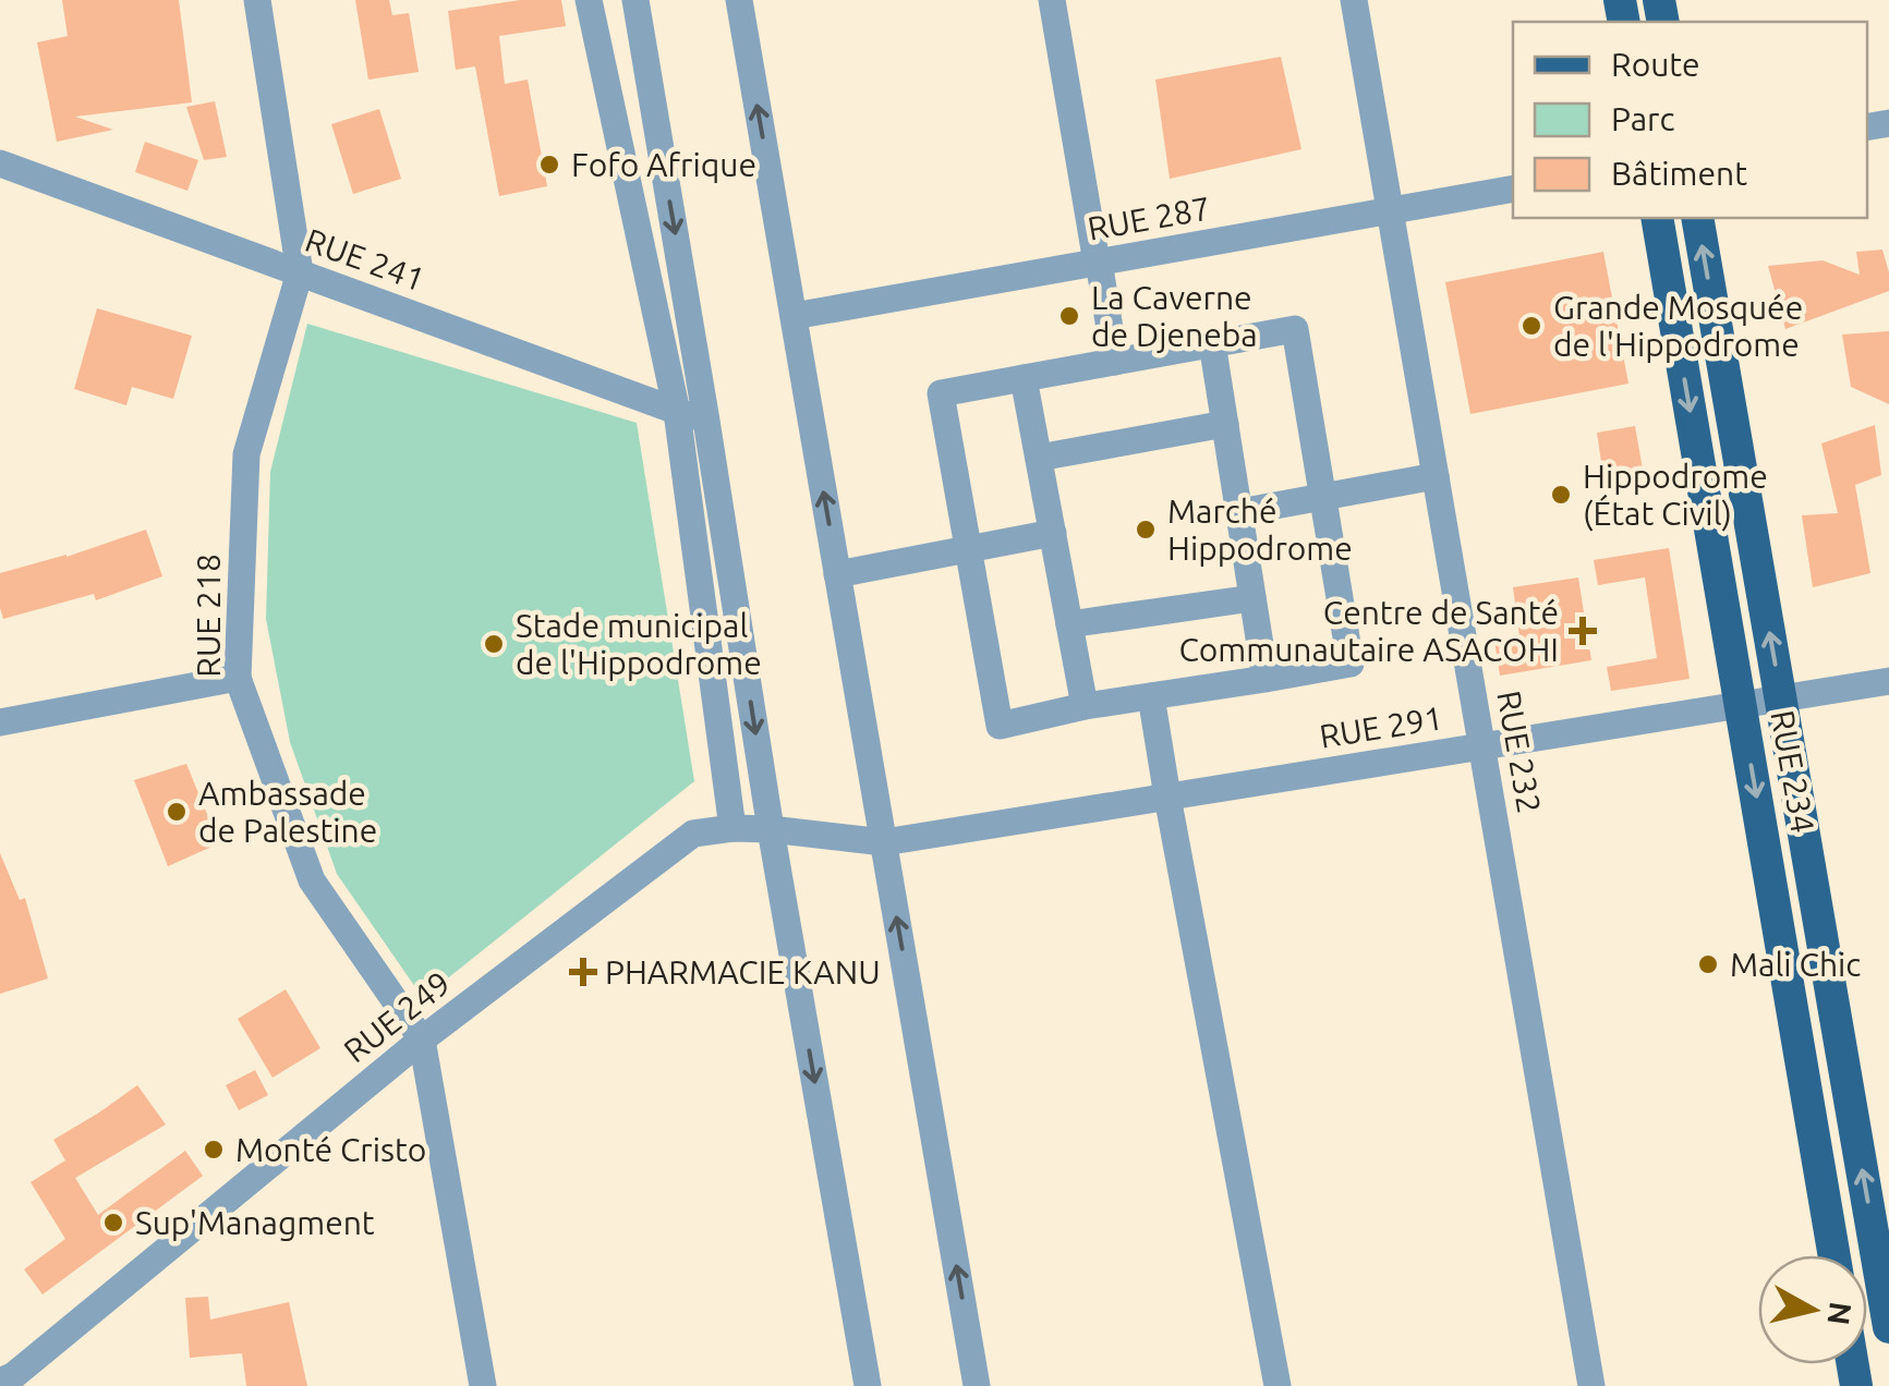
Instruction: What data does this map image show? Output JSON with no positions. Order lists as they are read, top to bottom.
{
  "streets": {
    "main road": ["RUE 234"],
    "street": [
      "RUE 287",
      "RUE 241",
      "RUE 218",
      "RUE 291",
      "RUE 232",
      "RUE 249"
    ]
  },
  "crossings": [
    ["RUE 287", "RUE 232"],
    ["RUE 241", "RUE 218"],
    ["RUE 218", "RUE 249"],
    ["RUE 291", "RUE 232"],
    ["RUE 291", "RUE 234"],
    ["RUE 291", "RUE 249"]
  ],
  "places": {
    "other": [
      "Fofo Afrique",
      "La Caverne de Djeneba",
      "Grande Mosquée de l'Hippodrome",
      "Hippodrome (État Civil)",
      "Marché Hippodrome",
      "Stade municipal de l'Hippodrome",
      "Ambassade de Palestine",
      "Mali Chic",
      "Monté Cristo",
      "Sup'Managment"
    ],
    "health": ["Centre de Santé Communautaire ASACOHI", "PHARMACIE KANU"]
  },
  "legend": ["Route", "Parc", "Bâtiment"],
  "north": "right"
}
